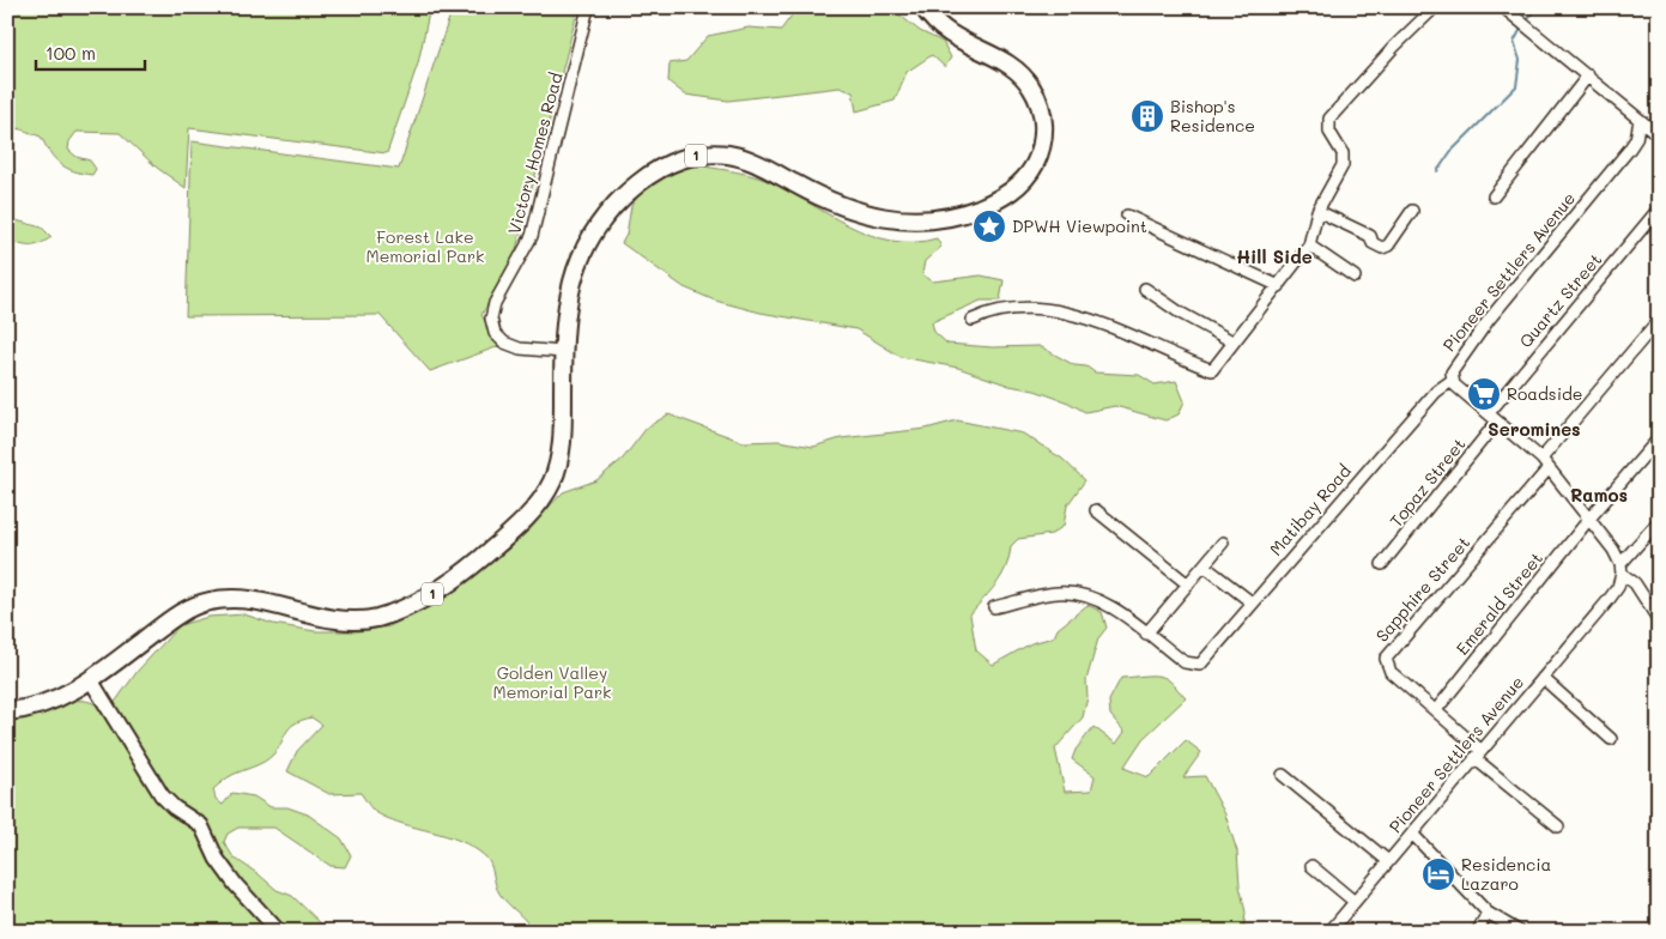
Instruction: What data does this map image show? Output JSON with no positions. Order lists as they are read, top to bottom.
{
  "streets": {
    "highway": ["1"],
    "street": [
      "Victory Homes Road",
      "Pioneer Settlers Avenue",
      "Quartz Street",
      "Topaz Street",
      "Matibay Road",
      "Sapphire Street",
      "Emerald Street"
    ]
  },
  "crossings": [
    ["Victory Homes Road", "1"],
    ["Pioneer Settlers Avenue", "Matibay Road"],
    ["Pioneer Settlers Avenue", "Sapphire Street"],
    ["Sapphire Street", "Emerald Street"]
  ],
  "districts": ["Hill Side", "Seromines", "Ramos"],
  "parks": ["Forest Lake Memorial Park", "Golden Valley Memorial Park"],
  "places": {
    "building": ["Bishop's Residence"],
    "place": ["DPWH Viewpoint"],
    "supermarket": ["Roadside"],
    "hotel": ["Residencia Lazaro"]
  },
  "scale_bar": "100 m"
}
